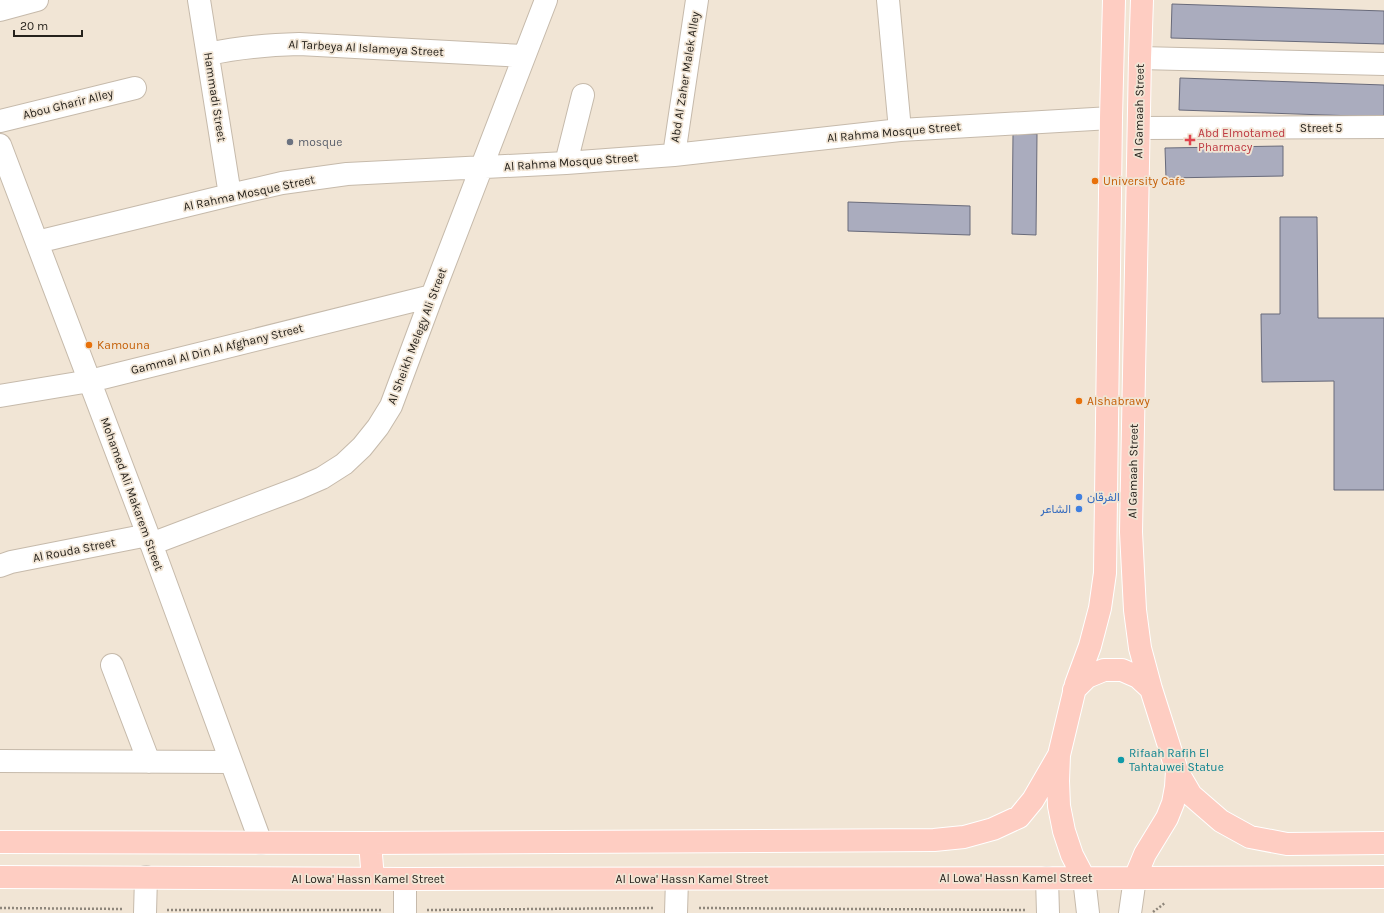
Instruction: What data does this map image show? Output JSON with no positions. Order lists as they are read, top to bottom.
{
  "streets": {
    "main road": ["Al Gamaah Street", "Al Lowa' Hassn Kamel Street"],
    "street": [
      "Al Tarbeya Al Islameya Street",
      "Abd Al Zaher Malek Alley",
      "Hammadi Street",
      "Abou Gharir Alley",
      "Street 5",
      "Al Rahma Mosque Street",
      "Al Sheikh Melegy Ali Street",
      "Gammal Al Din Al Afghany Street",
      "Mohamed Ali Makarem Street",
      "Al Rouda Street"
    ]
  },
  "crossings": [
    ["Al Tarbeya Al Islameya Street", "Hammadi Street"],
    ["Al Tarbeya Al Islameya Street", "Al Sheikh Melegy Ali Street"],
    ["Abd Al Zaher Malek Alley", "Al Rahma Mosque Street"],
    ["Hammadi Street", "Al Rahma Mosque Street"],
    ["Al Gamaah Street", "Street 5"],
    ["Al Gamaah Street", "Al Lowa' Hassn Kamel Street"],
    ["Al Rahma Mosque Street", "Al Sheikh Melegy Ali Street"],
    ["Al Rahma Mosque Street", "Mohamed Ali Makarem Street"],
    ["Al Sheikh Melegy Ali Street", "Gammal Al Din Al Afghany Street"],
    ["Al Sheikh Melegy Ali Street", "Mohamed Ali Makarem Street"],
    ["Al Sheikh Melegy Ali Street", "Al Rouda Street"],
    ["Gammal Al Din Al Afghany Street", "Mohamed Ali Makarem Street"],
    ["Mohamed Ali Makarem Street", "Al Rouda Street"]
  ],
  "places": {
    "health": ["Abd Elmotamed Pharmacy"],
    "other": [
      "mosque",
      "University Cafe",
      "Kamouna",
      "Alshabrawy",
      "الفرقان",
      "الشاعر",
      "Rifaah Rafih El Tahtauwei Statue"
    ]
  },
  "scale_bar": "20 m"
}
